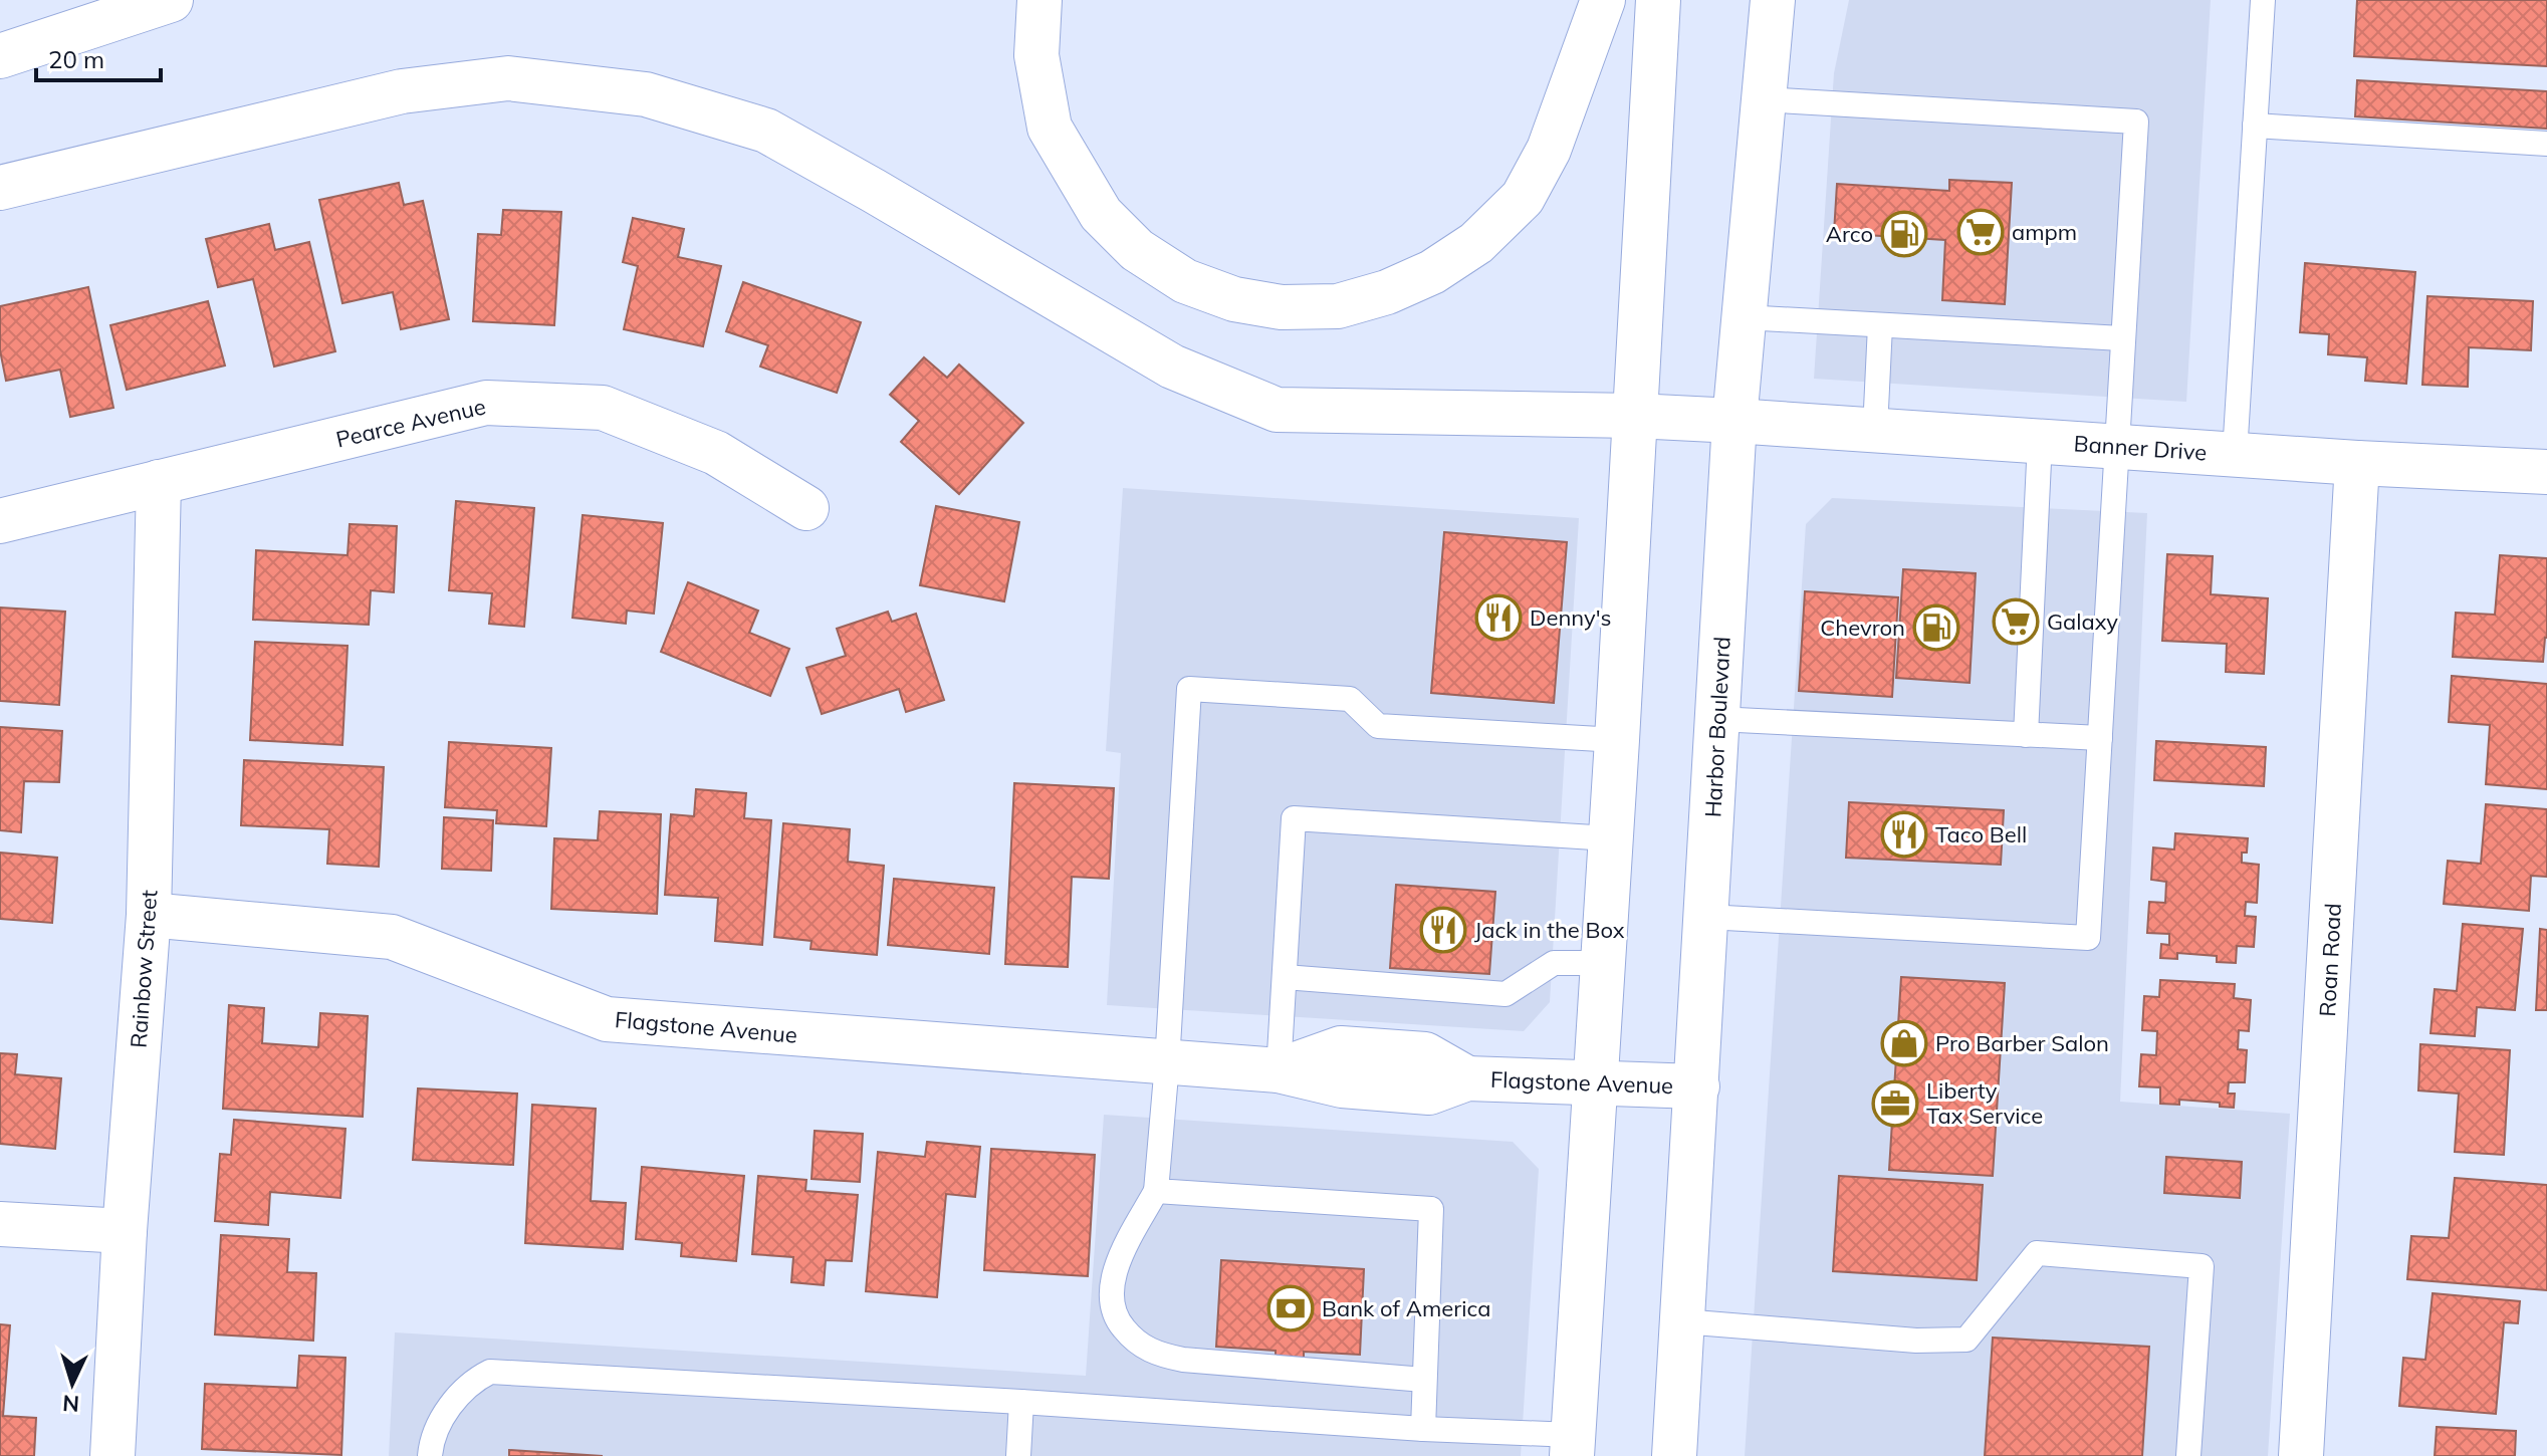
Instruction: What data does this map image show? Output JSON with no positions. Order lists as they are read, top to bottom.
{
  "streets": {
    "main road": [
      "Pearce Avenue",
      "Banner Drive",
      "Harbor Boulevard",
      "Roan Road",
      "Rainbow Street",
      "Flagstone Avenue"
    ]
  },
  "crossings": [
    ["Pearce Avenue", "Rainbow Street"],
    ["Banner Drive", "Harbor Boulevard"],
    ["Banner Drive", "Roan Road"],
    ["Harbor Boulevard", "Flagstone Avenue"],
    ["Rainbow Street", "Flagstone Avenue"]
  ],
  "places": {
    "supermarket": ["ampm", "Galaxy"],
    "fuel station": ["Arco", "Chevron"],
    "restaurant": ["Denny's", "Taco Bell", "Jack in the Box"],
    "shop": ["Pro Barber Salon"],
    "office": ["Liberty Tax Service"],
    "bank": ["Bank of America"]
  },
  "scale_bar": "20 m",
  "north": "bottom"
}
